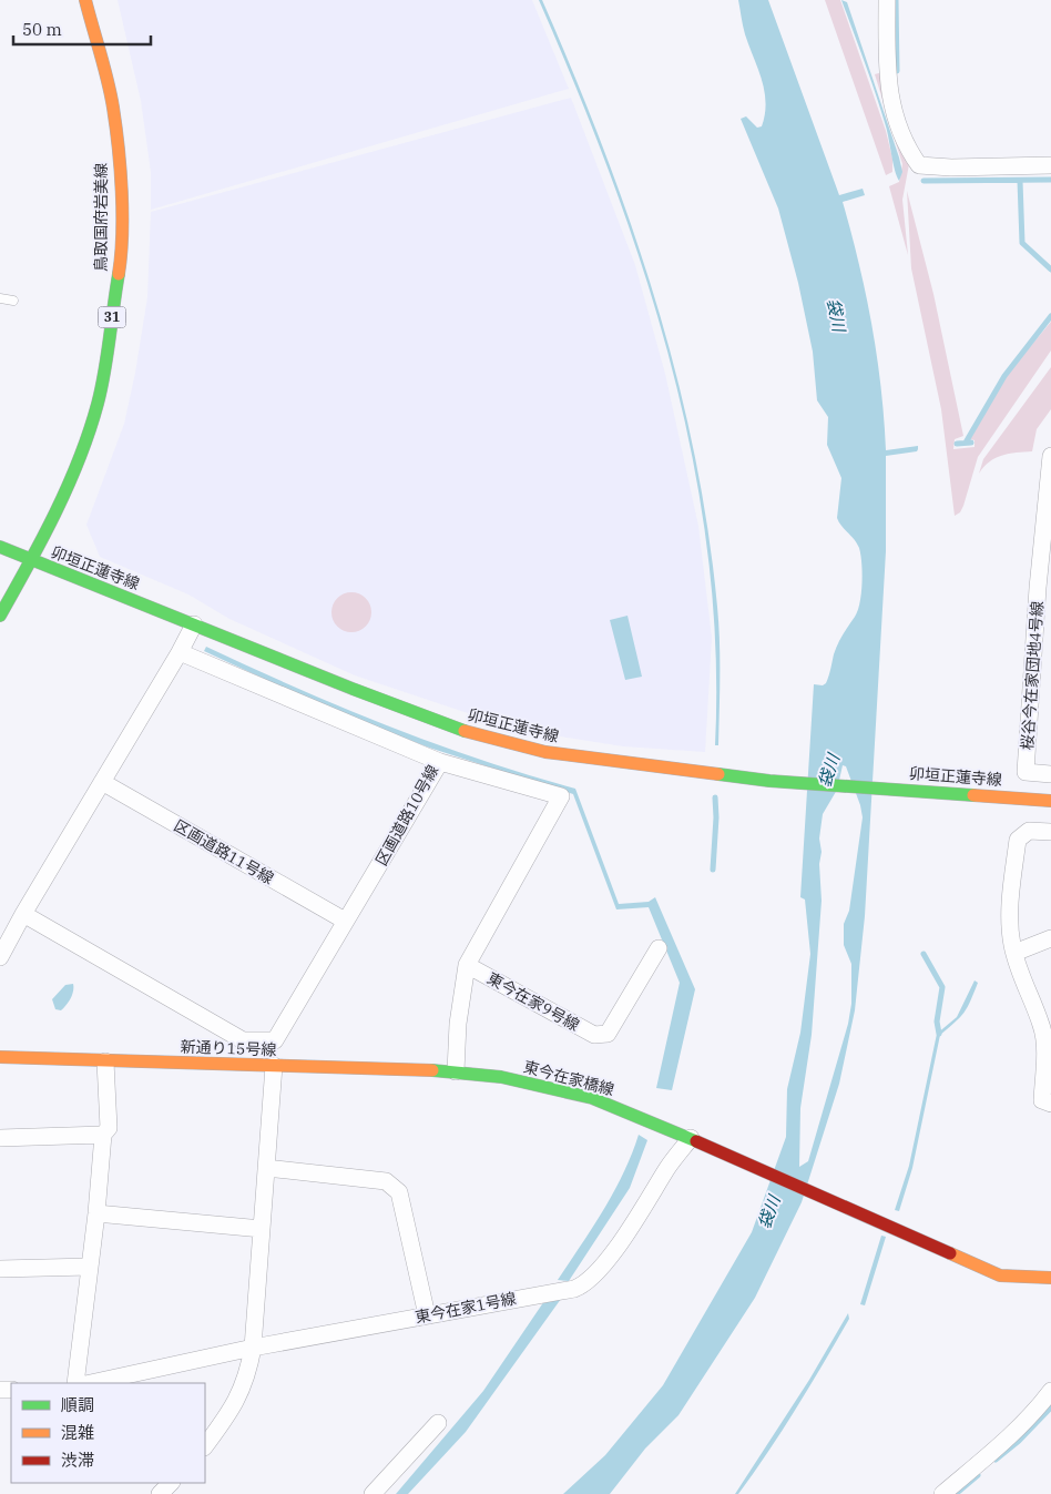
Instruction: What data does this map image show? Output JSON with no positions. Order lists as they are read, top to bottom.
{
  "streets": {
    "main road": [
      "鳥取国府岩美線",
      "31",
      "卯垣正蓮寺線",
      "新通り15号線",
      "東今在家橋線"
    ],
    "street": [
      "桜谷今在家団地4号線",
      "区画道路10号線",
      "区画道路11号線",
      "東今在家9号線",
      "東今在家1号線"
    ]
  },
  "crossings": [
    ["鳥取国府岩美線", "卯垣正蓮寺線"],
    ["区画道路10号線", "区画道路11号線"],
    ["東今在家9号線", "新通り15号線"],
    ["東今在家9号線", "東今在家橋線"],
    ["新通り15号線", "東今在家橋線"],
    ["東今在家橋線", "東今在家1号線"]
  ],
  "water": ["袋川"],
  "legend": ["順調", "混雑", "渋滞"],
  "scale_bar": "50 m"
}
